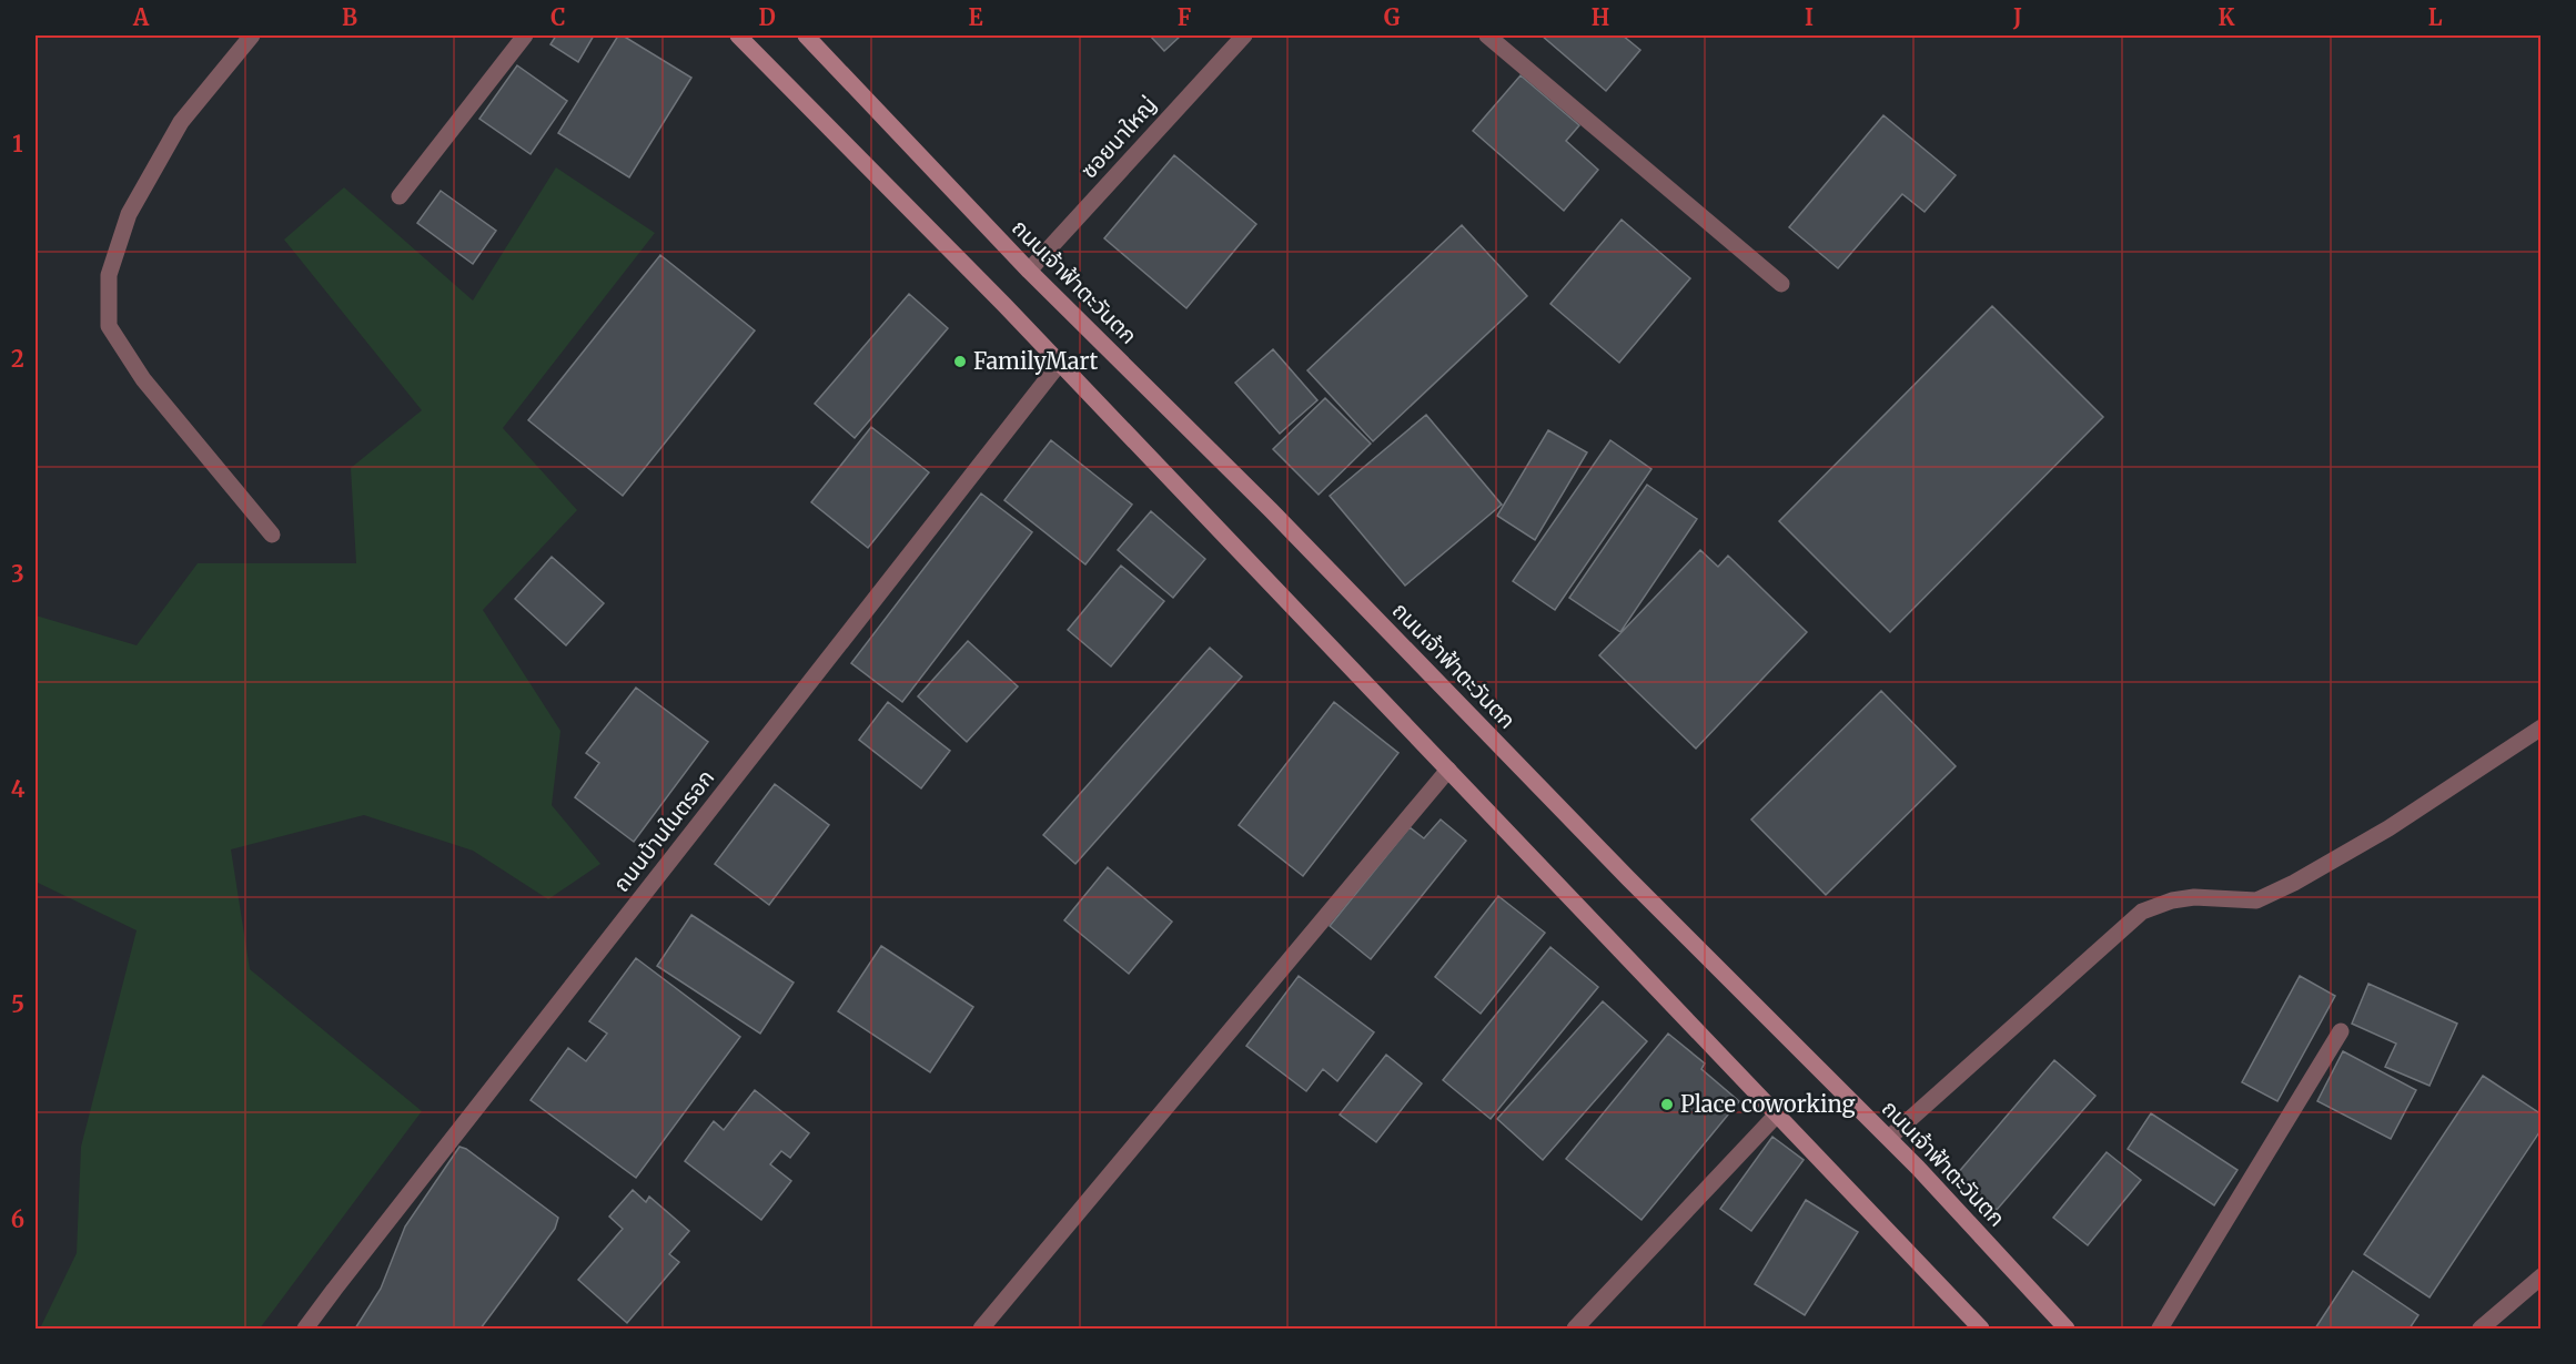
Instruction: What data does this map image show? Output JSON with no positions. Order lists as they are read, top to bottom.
{
  "streets": {
    "main road": ["ถนนเจ้าฟ้าตะวันตก"],
    "street": ["ซอยนาใหญ่", "ถนนบ้านในตรอก"]
  },
  "crossings": [
    ["ซอยนาใหญ่", "ถนนเจ้าฟ้าตะวันตก"]
  ],
  "places": ["FamilyMart", "Place coworking"],
  "grid": {
    "columns": [
      "A",
      "B",
      "C",
      "D",
      "E",
      "F",
      "G",
      "H",
      "I",
      "J",
      "K",
      "L"
    ],
    "rows": [
      "1",
      "2",
      "3",
      "4",
      "5",
      "6"
    ]
  }
}
